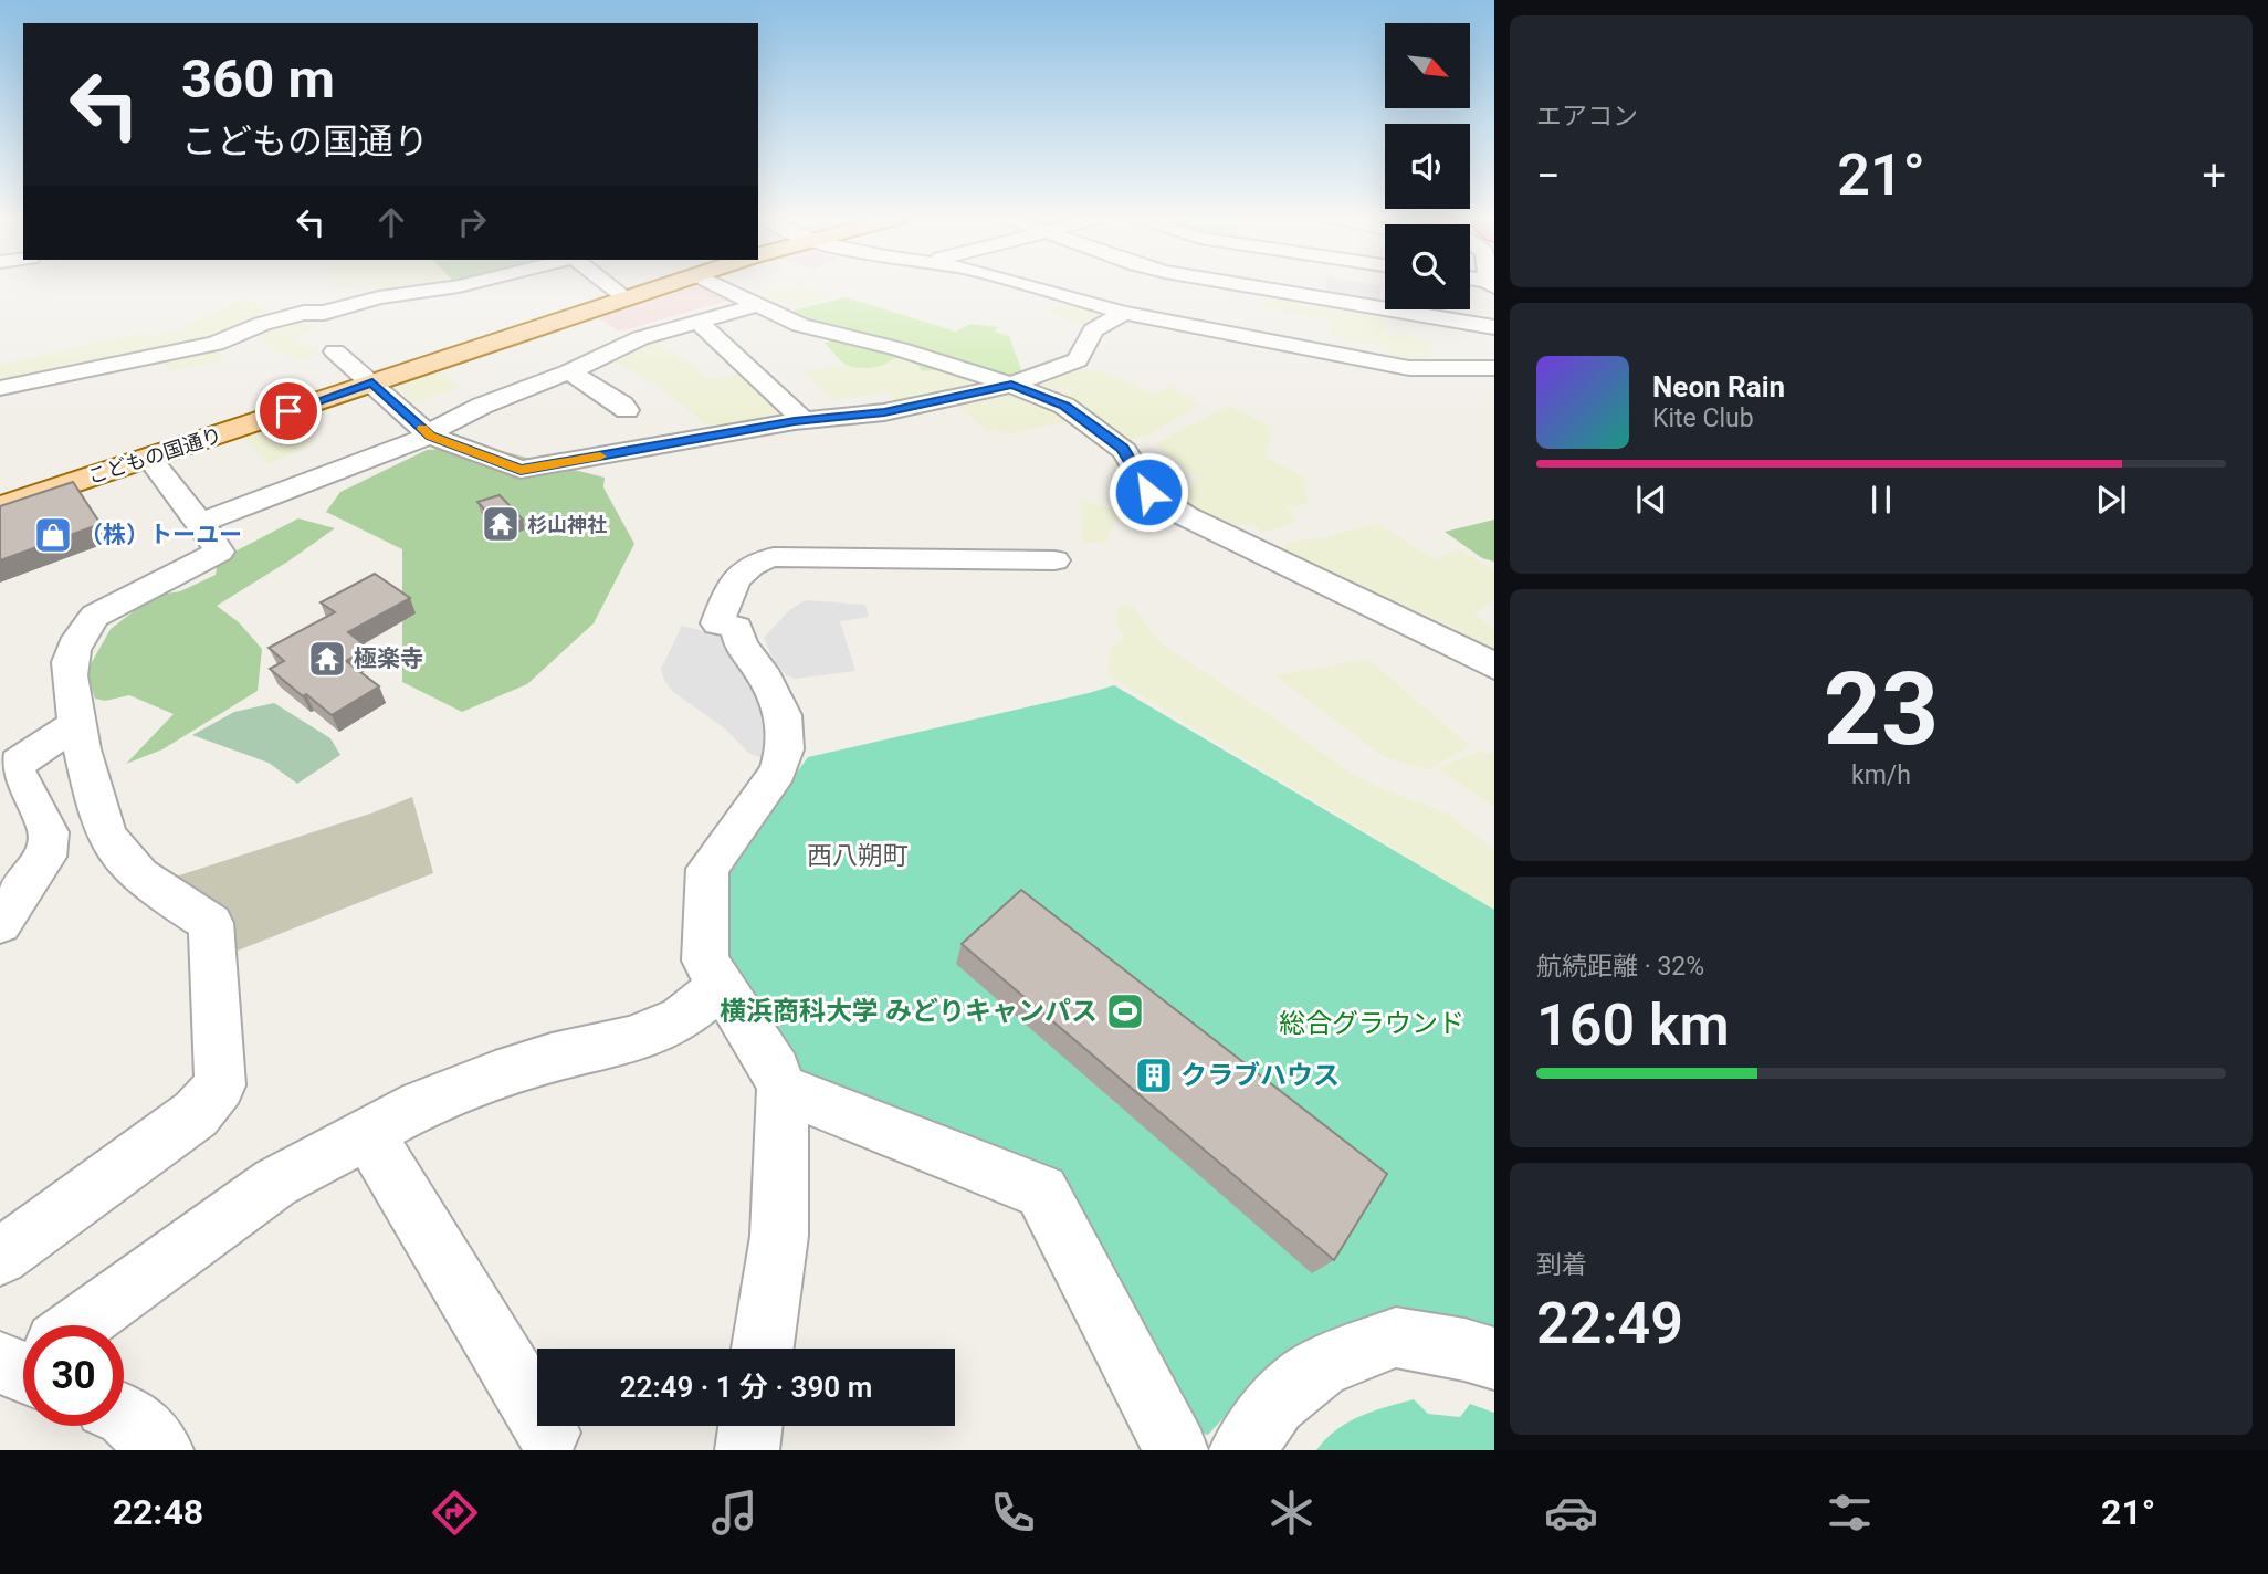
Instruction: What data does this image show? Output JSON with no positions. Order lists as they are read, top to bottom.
{
  "streets": {
    "main road": ["こどもの国通り"]
  },
  "districts": ["西八朔町"],
  "parks": ["総合グラウンド"],
  "places": {
    "temple": ["杉山神社", "極楽寺"],
    "shop": ["（株）トーユー"],
    "sports": ["横浜商科大学 みどりキャンパス"],
    "building": ["クラブハウス"]
  },
  "north": "bottom right",
  "page": {
    "tile": [
      "エアコン",
      ["23", "km/h"],
      ["航続距離 · 32%", "160 km"],
      ["到着", "22:49"]
    ],
    "turn": ["360 m", "こどもの国通り"],
    "heat": ["−", "21°", "+"],
    "song": ["Neon Rain", "Kite Club"],
    "limit": "30",
    "trip": "22:49 · 1 分 · 390 m",
    "tabs": ["22:48", "21°"]
  }
}
